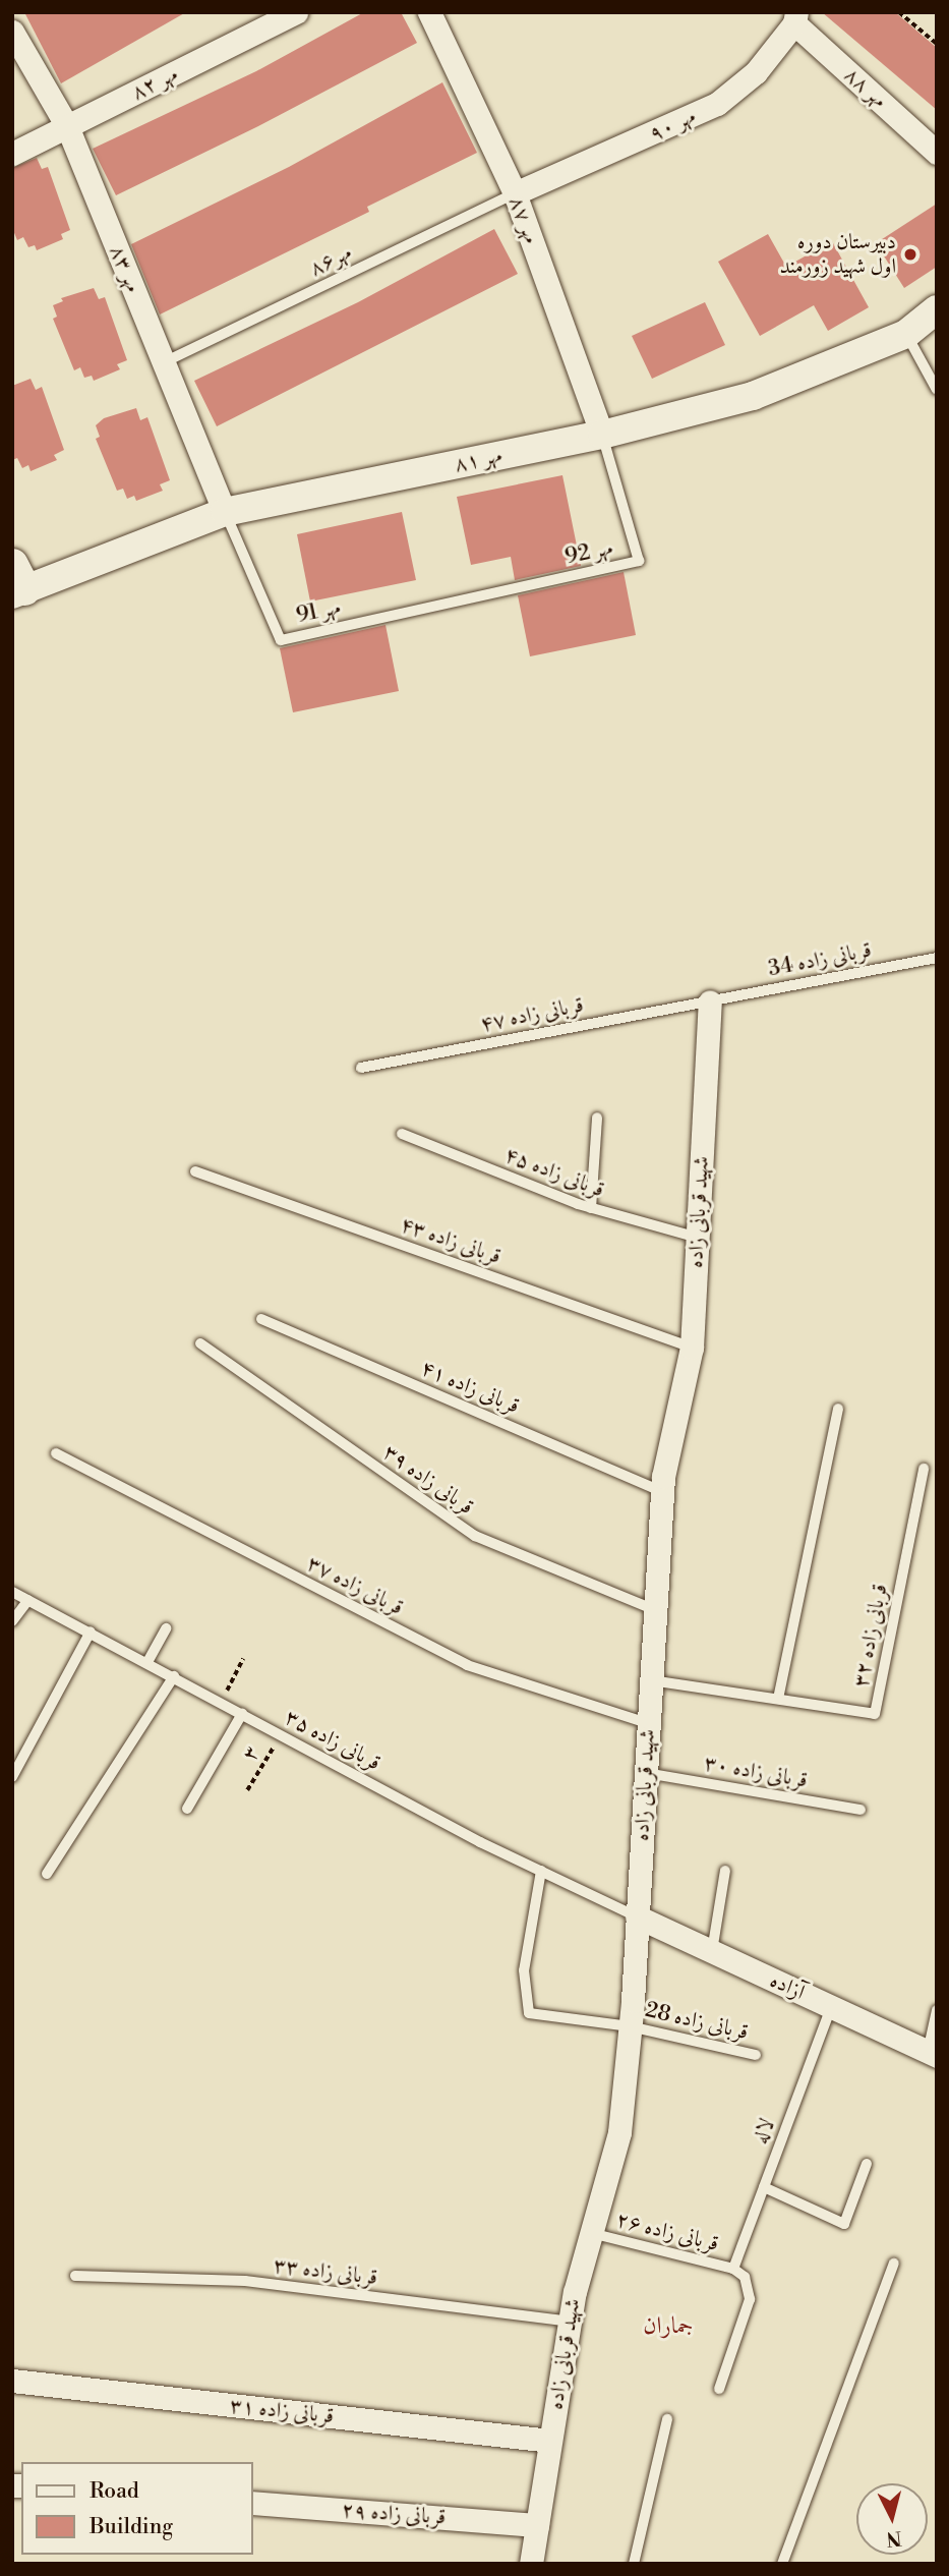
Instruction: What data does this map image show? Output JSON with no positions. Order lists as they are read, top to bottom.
{
  "streets": {
    "street": [
      "مهر ۸۲",
      "مهر ۸۸",
      "مهر ۹۰",
      "مهر ۸۷",
      "مهر ۸۳",
      "مهر ۸۱",
      "شهید قربانی زاده",
      "آزاده",
      "قربانی زاده ۳۱",
      "قربانی زاده ۲۹"
    ],
    "lane": [
      "مهر۸۶",
      "مهر 92",
      "مهر 91",
      "قربانی زاده 34",
      "قربانی زاده ۴۷",
      "قربانی زاده ۴۵",
      "قربانی زاده ۴۳",
      "قربانی زاده ۴۱",
      "قربانی زاده ۳۹",
      "قربانی زاده ۳۷",
      "قربانی زاده ۳۲",
      "قربانی زاده ۳۵",
      "قربانی زاده ۳۰",
      "قربانی زاده 28",
      "لاله",
      "قربانی زاده ۲۶",
      "قربانی زاده ۳۳"
    ],
    "path": ["۳"]
  },
  "crossings": [
    ["مهر ۸۲", "مهر ۸۳"],
    ["مهر ۸۸", "مهر ۹۰"],
    ["مهر ۹۰", "مهر ۸۷"],
    ["مهر ۹۰", "مهر۸۶"],
    ["مهر ۸۷", "مهر۸۶"],
    ["مهر ۸۷", "مهر ۸۱"],
    ["مهر ۸۷", "مهر 92"],
    ["مهر۸۶", "مهر ۸۳"],
    ["مهر ۸۳", "مهر ۸۱"],
    ["مهر ۸۳", "مهر 91"],
    ["مهر ۸۱", "مهر 92"],
    ["مهر ۸۱", "مهر 91"],
    ["مهر 92", "مهر 91"],
    ["قربانی زاده 34", "قربانی زاده ۴۷"],
    ["قربانی زاده 34", "شهید قربانی زاده"],
    ["قربانی زاده ۴۷", "شهید قربانی زاده"],
    ["قربانی زاده ۴۵", "شهید قربانی زاده"],
    ["شهید قربانی زاده", "قربانی زاده ۴۳"],
    ["شهید قربانی زاده", "قربانی زاده ۴۱"],
    ["شهید قربانی زاده", "قربانی زاده ۳۹"],
    ["شهید قربانی زاده", "قربانی زاده ۳۷"],
    ["شهید قربانی زاده", "قربانی زاده ۳۲"],
    ["شهید قربانی زاده", "قربانی زاده ۳۵"],
    ["شهید قربانی زاده", "قربانی زاده ۳۰"],
    ["شهید قربانی زاده", "آزاده"],
    ["شهید قربانی زاده", "قربانی زاده 28"],
    ["شهید قربانی زاده", "قربانی زاده ۲۶"],
    ["شهید قربانی زاده", "قربانی زاده ۳۳"],
    ["شهید قربانی زاده", "قربانی زاده ۳۱"],
    ["شهید قربانی زاده", "قربانی زاده ۲۹"],
    ["قربانی زاده ۳۵", "۳"],
    ["قربانی زاده ۳۵", "آزاده"],
    ["قربانی زاده ۳۵", "قربانی زاده 28"],
    ["آزاده", "لاله"],
    ["لاله", "قربانی زاده ۲۶"]
  ],
  "districts": ["جماران"],
  "places": ["دبیرستان دوره اول شهید زورمند"],
  "legend": ["Road", "Building"],
  "north": "bottom"
}
